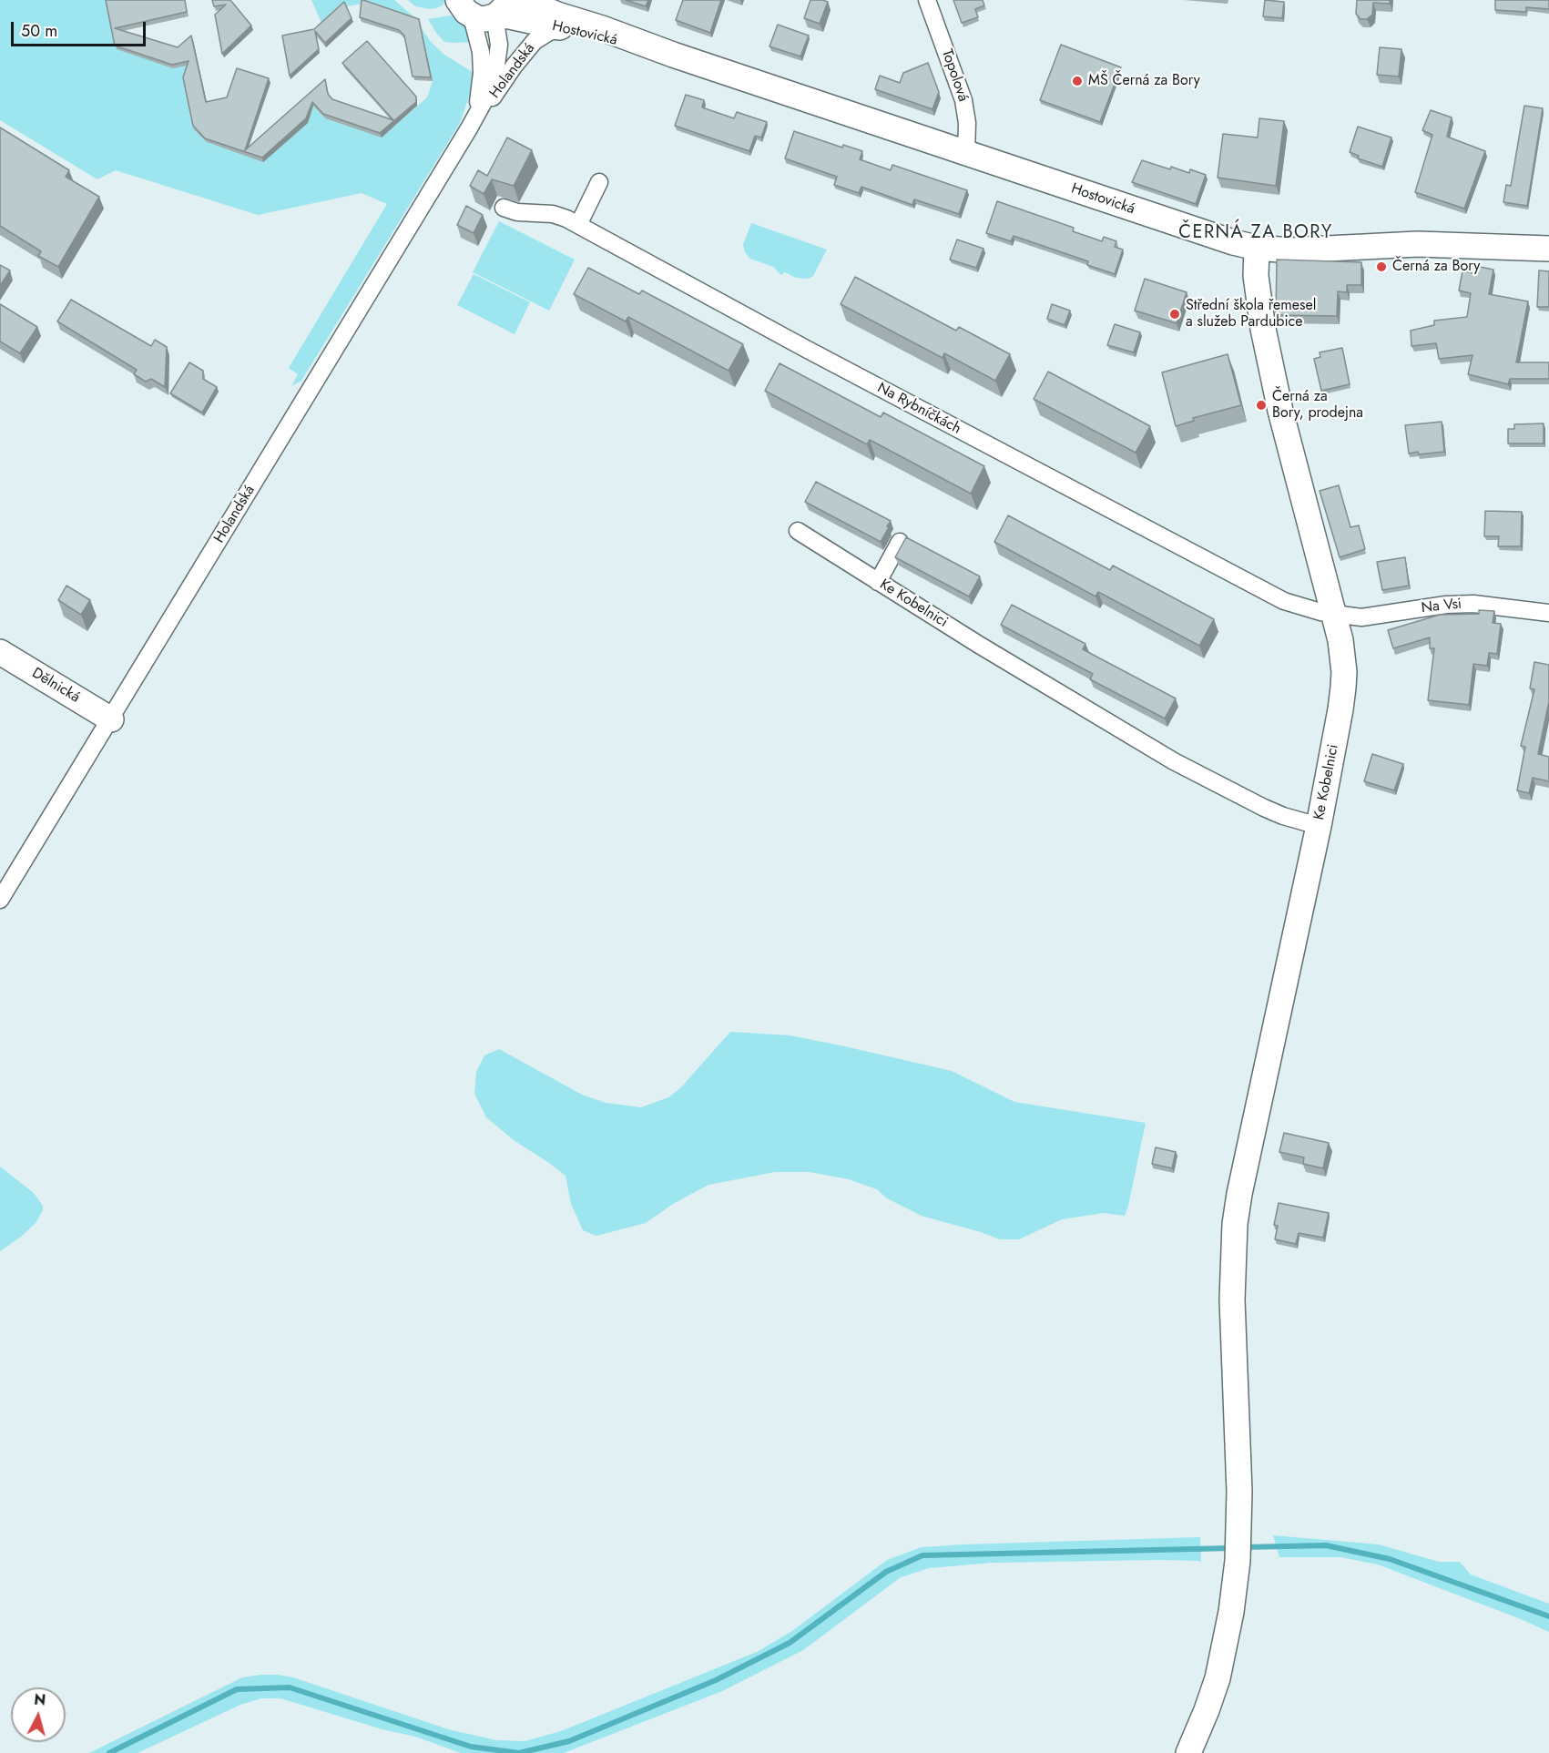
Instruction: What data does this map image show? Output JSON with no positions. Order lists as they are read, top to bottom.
{
  "streets": {
    "street": [
      "Hostovická",
      "Holandská",
      "Topolová",
      "Na Rybníčkách",
      "Ke Kobelnici",
      "Na Vsi",
      "Dělnická"
    ]
  },
  "crossings": [
    ["Hostovická", "Holandská"],
    ["Hostovická", "Topolová"],
    ["Hostovická", "Ke Kobelnici"],
    ["Holandská", "Dělnická"],
    ["Na Rybníčkách", "Ke Kobelnici"],
    ["Na Rybníčkách", "Na Vsi"],
    ["Ke Kobelnici", "Na Vsi"]
  ],
  "districts": ["ČERNÁ ZA BORY"],
  "places": [
    "MŠ Černá za Bory",
    "Černá za Bory",
    "Střední škola řemesel a služeb Pardubice",
    "Černá za Bory, prodejna"
  ],
  "scale_bar": "50 m",
  "north": "top"
}
